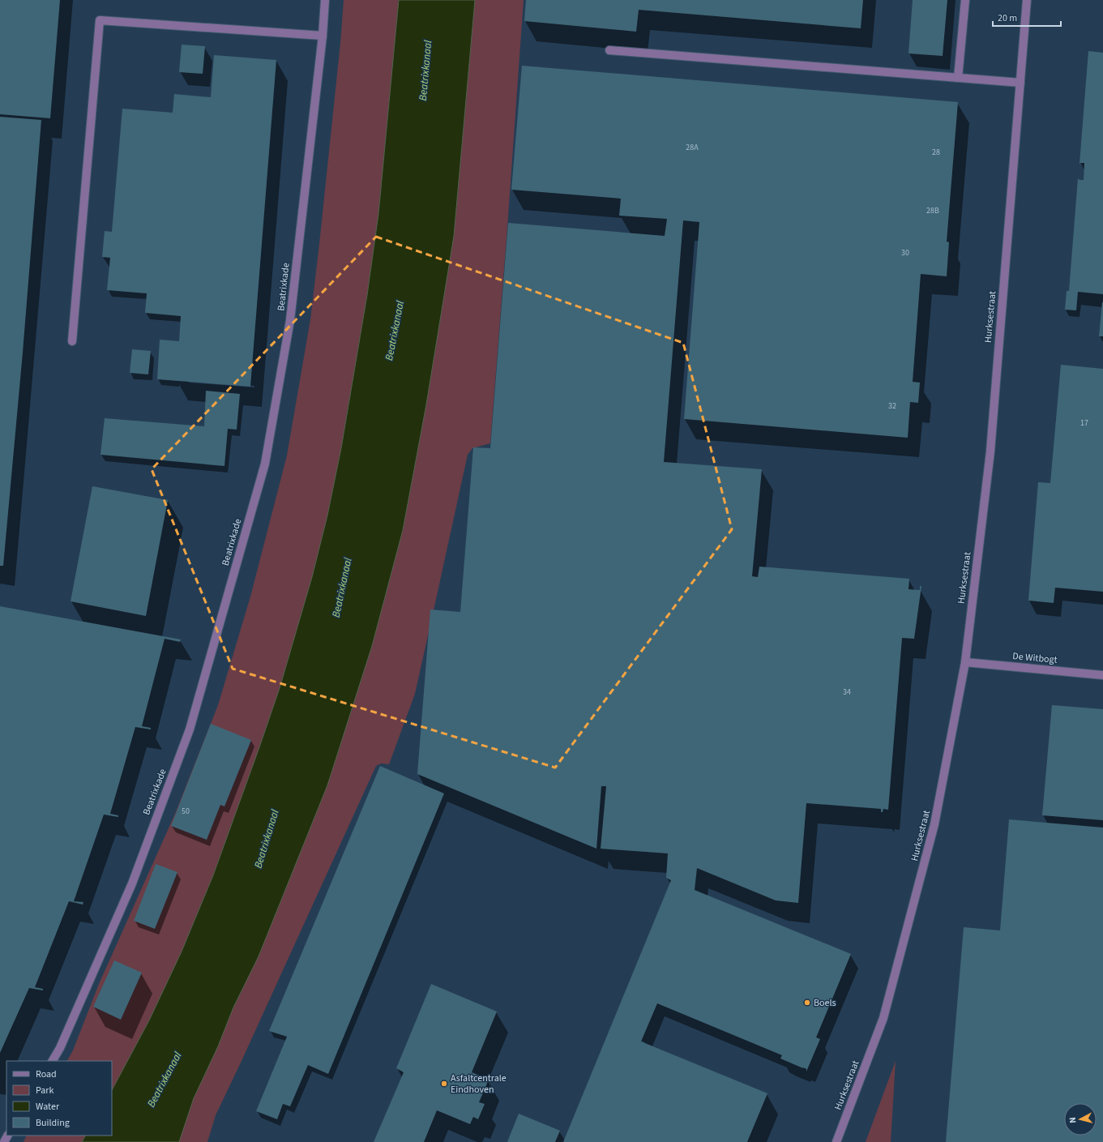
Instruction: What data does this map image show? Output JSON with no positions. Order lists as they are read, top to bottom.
{
  "streets": {
    "street": ["Beatrixkade", "Hurksestraat", "De Witbogt"]
  },
  "crossings": [
    ["Hurksestraat", "De Witbogt"]
  ],
  "water": ["Beatrixkanaal"],
  "places": ["Boels", "Asfaltcentrale Eindhoven"],
  "house_numbers": [
    "28A",
    "28",
    "28B",
    "30",
    "32",
    "17",
    "34",
    "50"
  ],
  "legend": [
    "Road",
    "Park",
    "Water",
    "Building"
  ],
  "scale_bar": "20 m",
  "north": "left"
}
